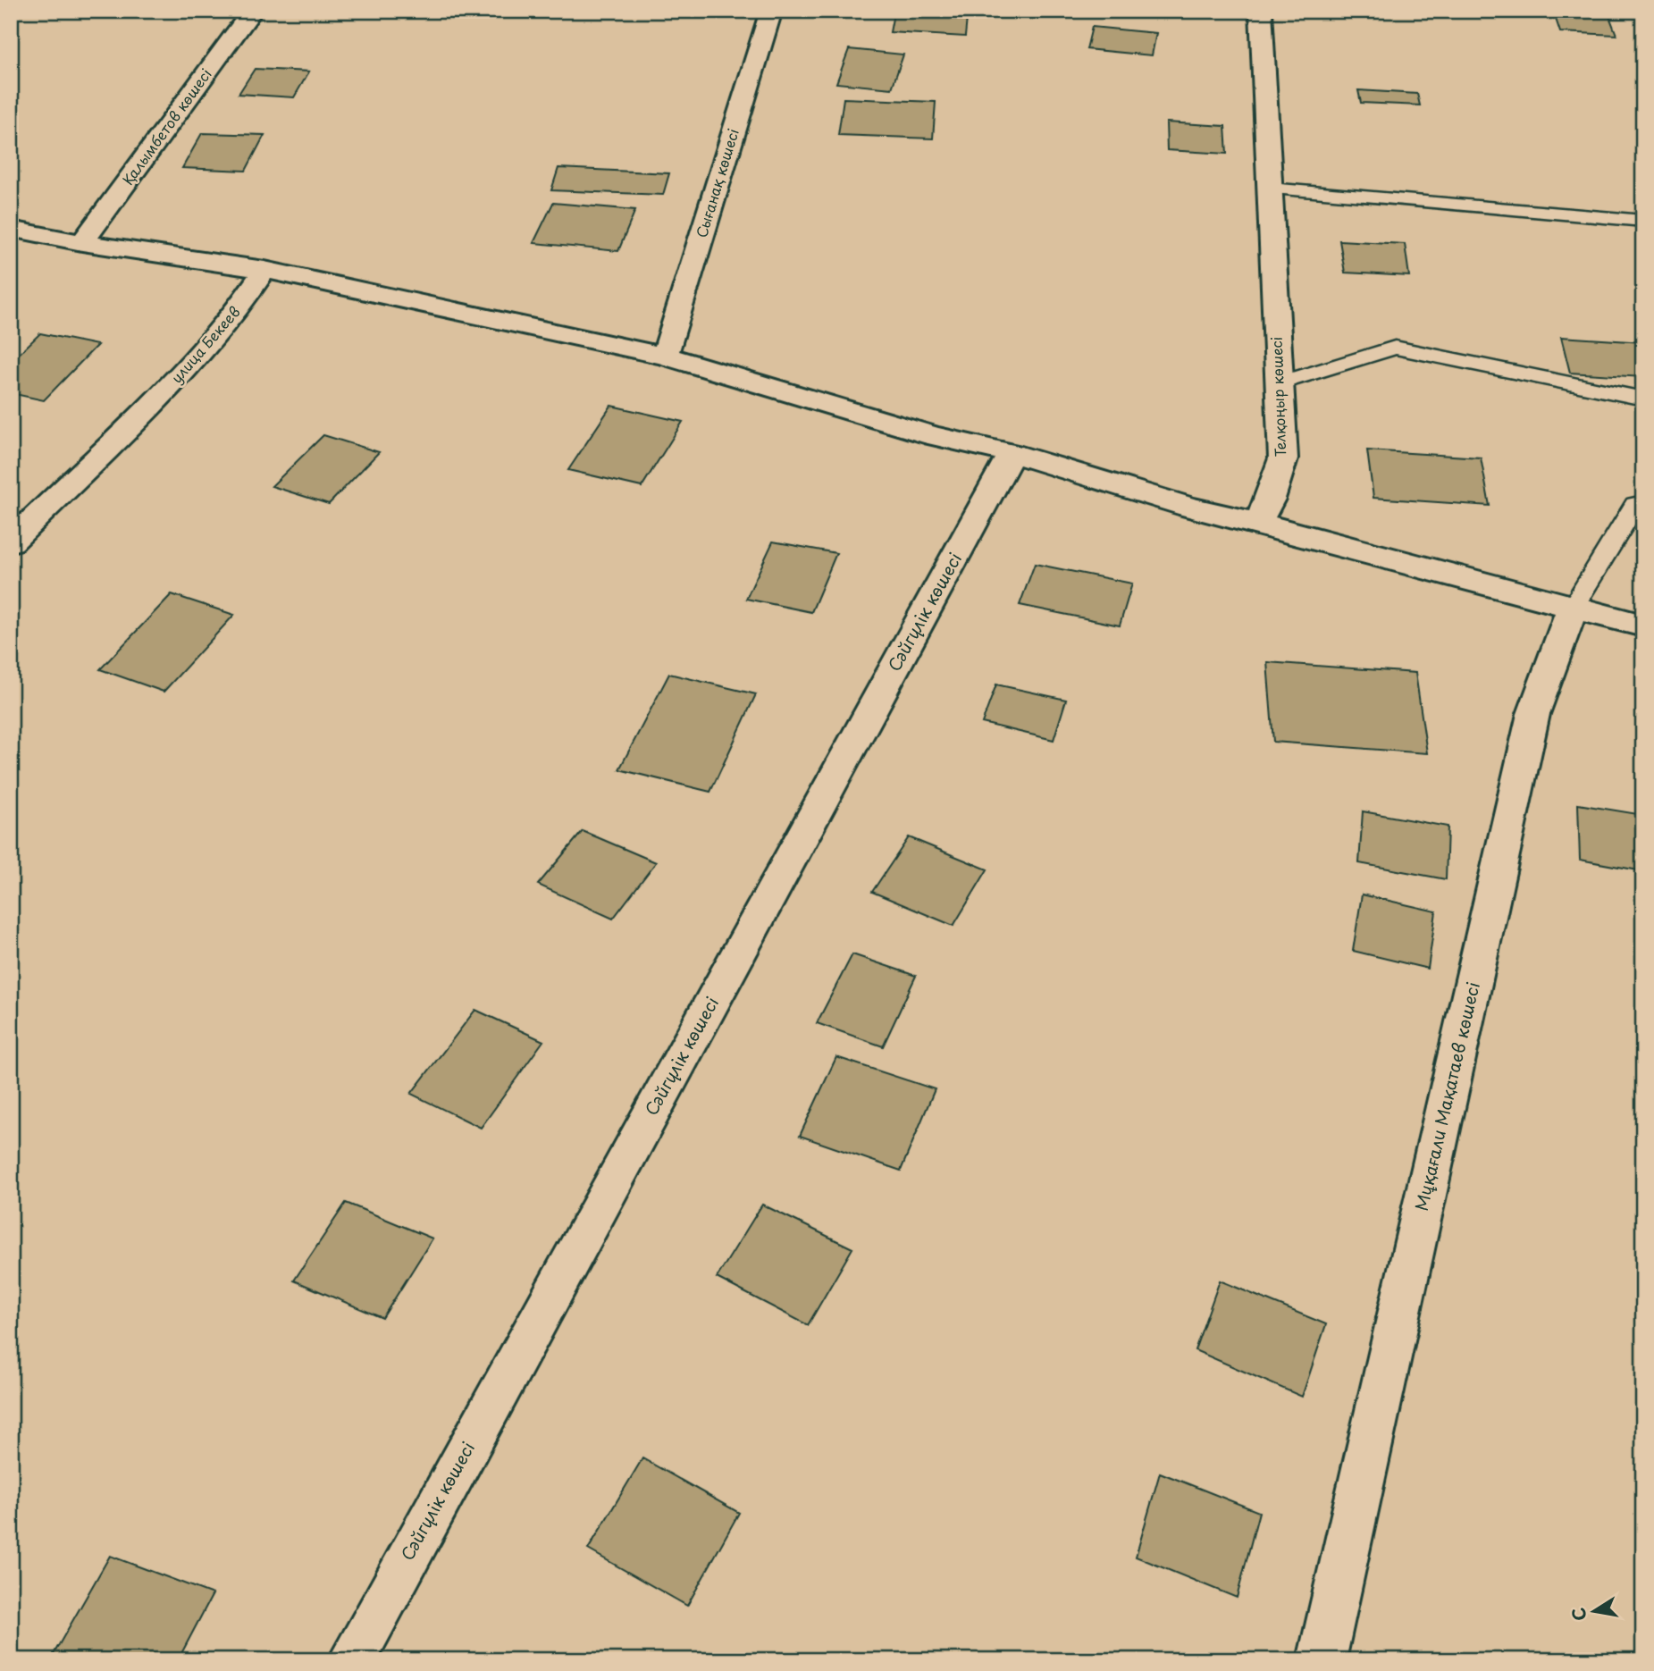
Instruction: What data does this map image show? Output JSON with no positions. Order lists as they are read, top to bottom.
{
  "streets": {
    "street": [
      "Қалымбетов көшесі",
      "Сығанақ көшесі",
      "улица Бекеев",
      "Телқоңыр көшесі",
      "Сәйгүлік көшесі",
      "Мұқағали Мақатаев көшесі"
    ]
  },
  "north": "left"
}
